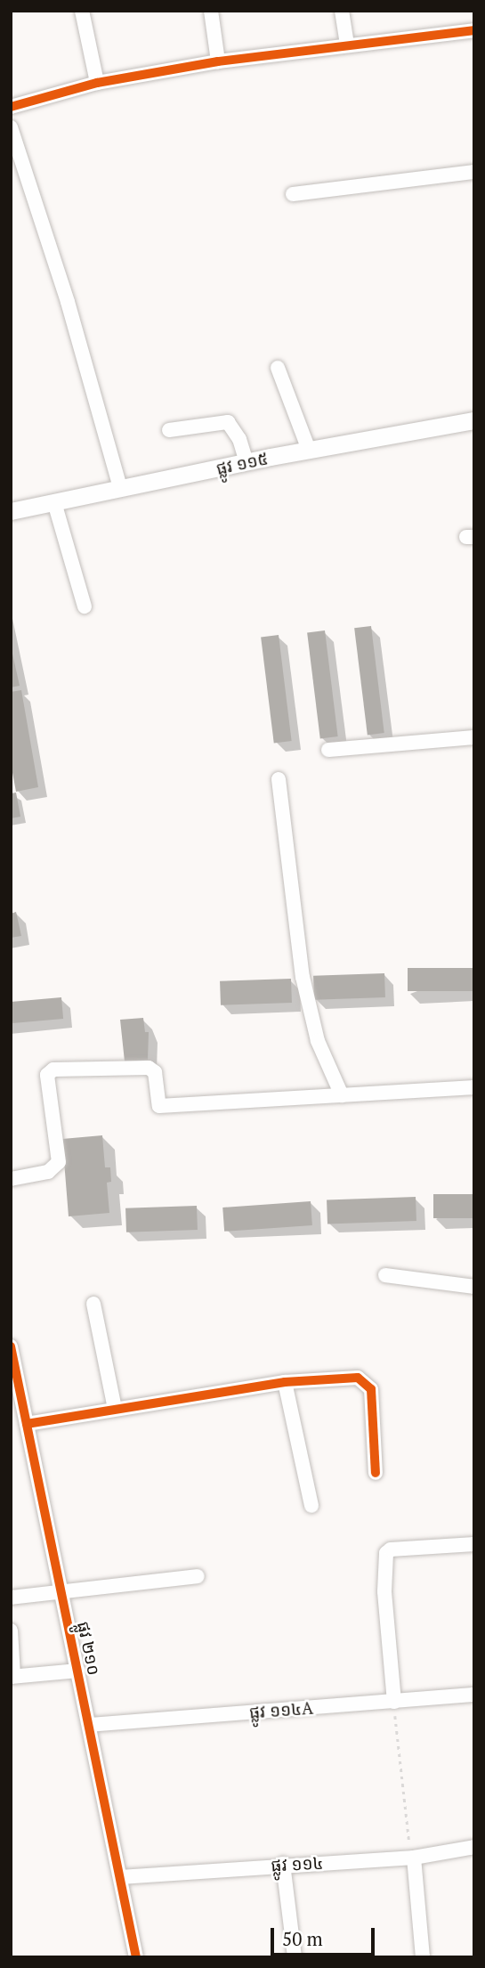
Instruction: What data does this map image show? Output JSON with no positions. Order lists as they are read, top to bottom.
{
  "streets": {
    "main road": ["ផ្លូវ ១១៥"],
    "street": ["ផ្លូវ ២១០", "ផ្លូវ ១១៤A", "ផ្លូវ ១១៤"]
  },
  "crossings": [
    ["ផ្លូវ ២១០", "ផ្លូវ ១១៤A"],
    ["ផ្លូវ ២១០", "ផ្លូវ ១១៤"]
  ],
  "scale_bar": "50 m"
}
